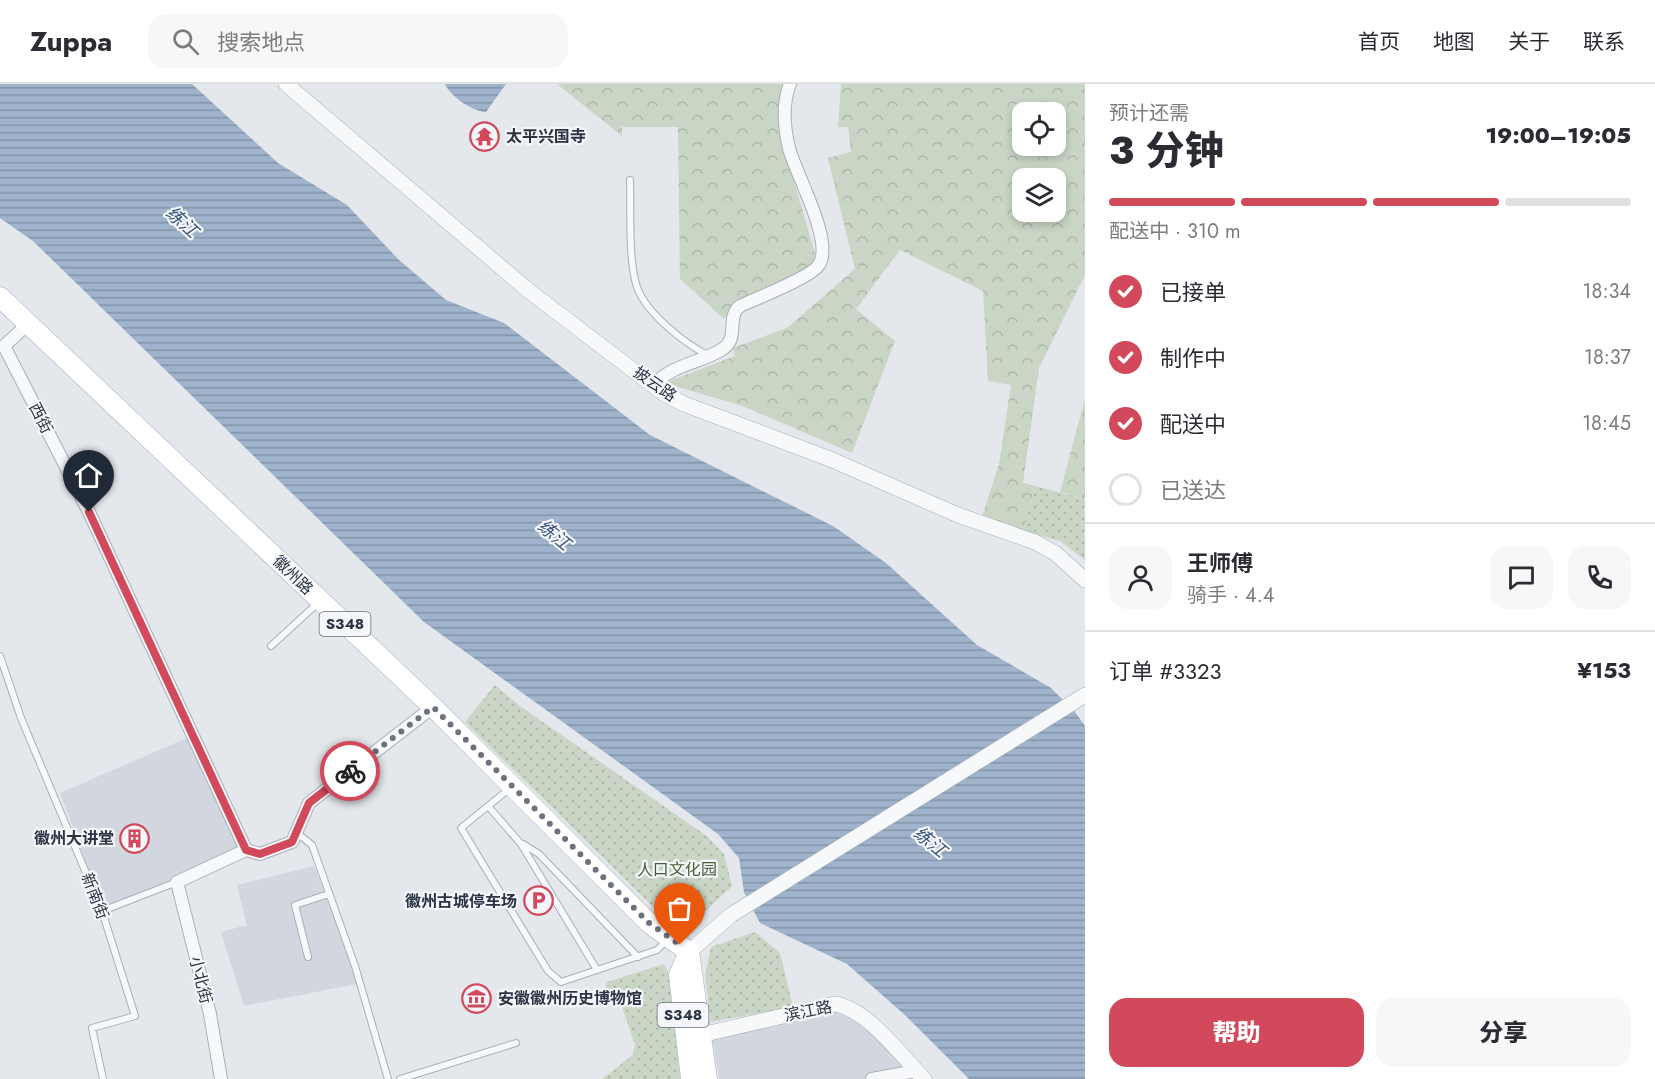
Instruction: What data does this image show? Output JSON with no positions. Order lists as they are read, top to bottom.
{
  "streets": {
    "main road": ["徽州路", "S348"],
    "street": [
      "披云路",
      "西街",
      "小北街",
      "滨江路"
    ],
    "lane": ["新南街"]
  },
  "crossings": [
    ["西街", "徽州路"],
    ["徽州路", "S348"],
    ["S348", "滨江路"]
  ],
  "water": ["练江"],
  "parks": ["人口文化园"],
  "places": {
    "temple": ["太平兴国寺"],
    "building": ["徽州大讲堂"],
    "parking": ["徽州古城停车场"],
    "museum": ["安徽徽州历史博物馆"]
  },
  "page": {
    "header": "Zuppa",
    "search": "搜索地点",
    "nav": [
      "首页",
      "地图",
      "关于",
      "联系"
    ],
    "heading": ["3 分钟", "预计还需", "19:00–19:05"],
    "panel": [
      "王师傅",
      "骑手 · 4.4",
      "订单 #3323",
      "¥153"
    ],
    "bar": "配送中 · 310 m",
    "list": [
      ["已接单", "18:34"],
      ["制作中", "18:37"],
      ["配送中", "18:45"],
      "已送达"
    ],
    "buttons": ["帮助", "分享"]
  }
}
